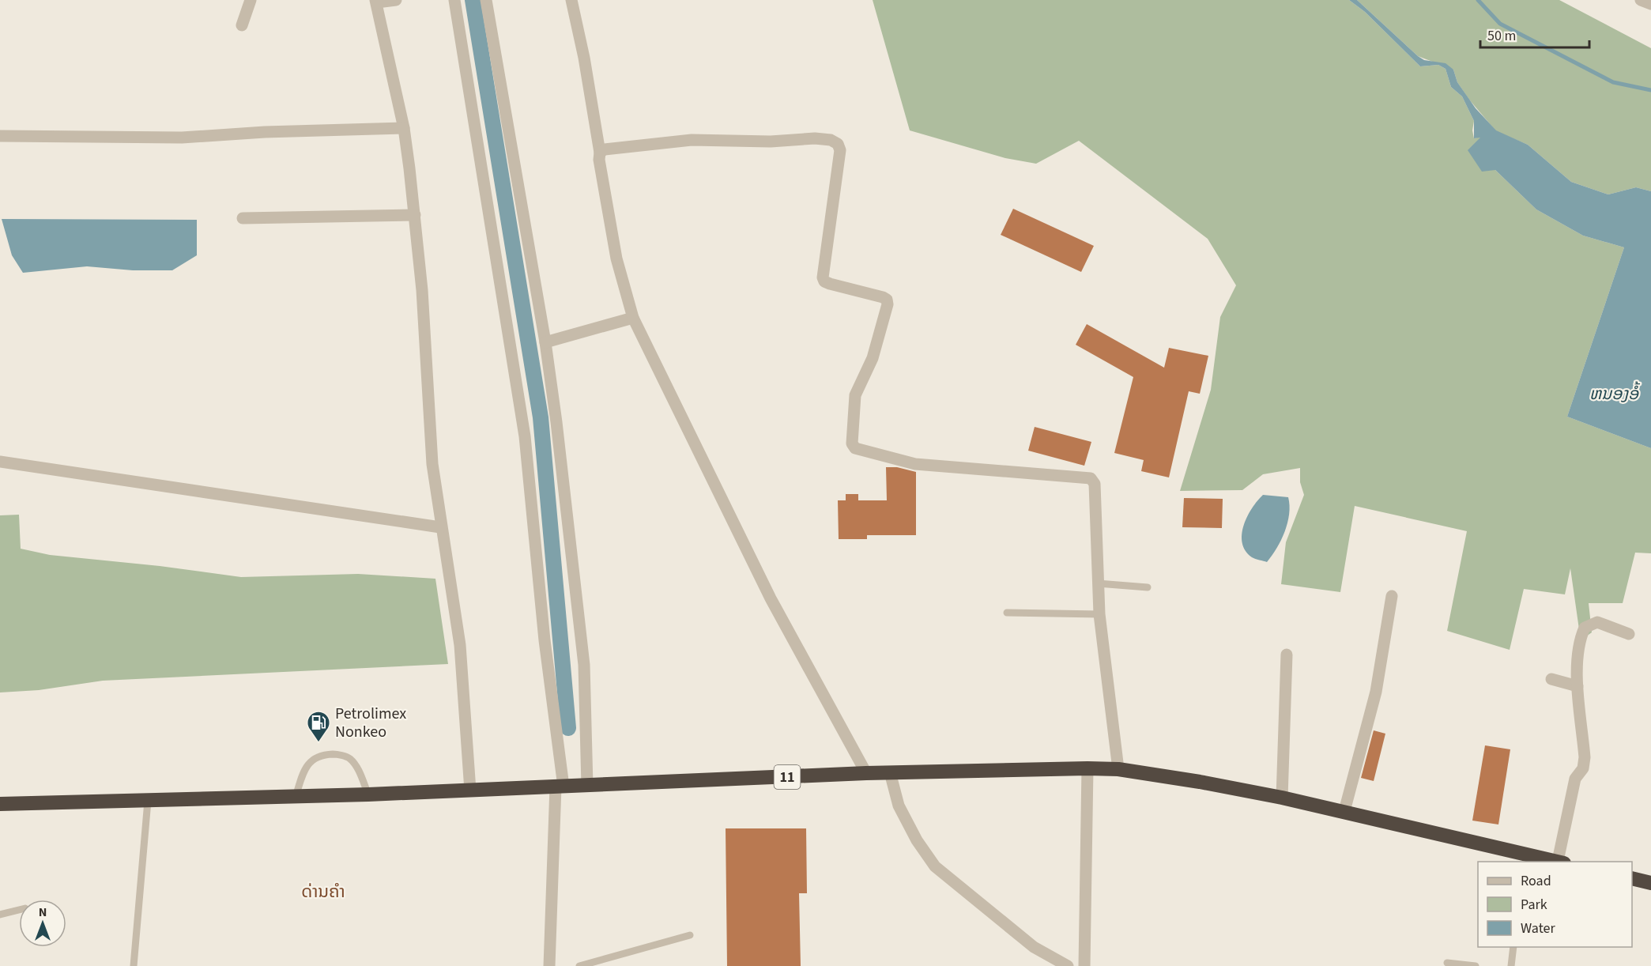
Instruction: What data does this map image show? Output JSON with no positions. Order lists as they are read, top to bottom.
{
  "streets": {
    "highway": ["11"]
  },
  "districts": ["ດ່ານຄໍາ"],
  "water": ["ຫນອງອໍ້"],
  "places": {
    "fuel station": ["Petrolimex Nonkeo"]
  },
  "legend": ["Road", "Park", "Water"],
  "scale_bar": "50 m",
  "north": "top"
}
